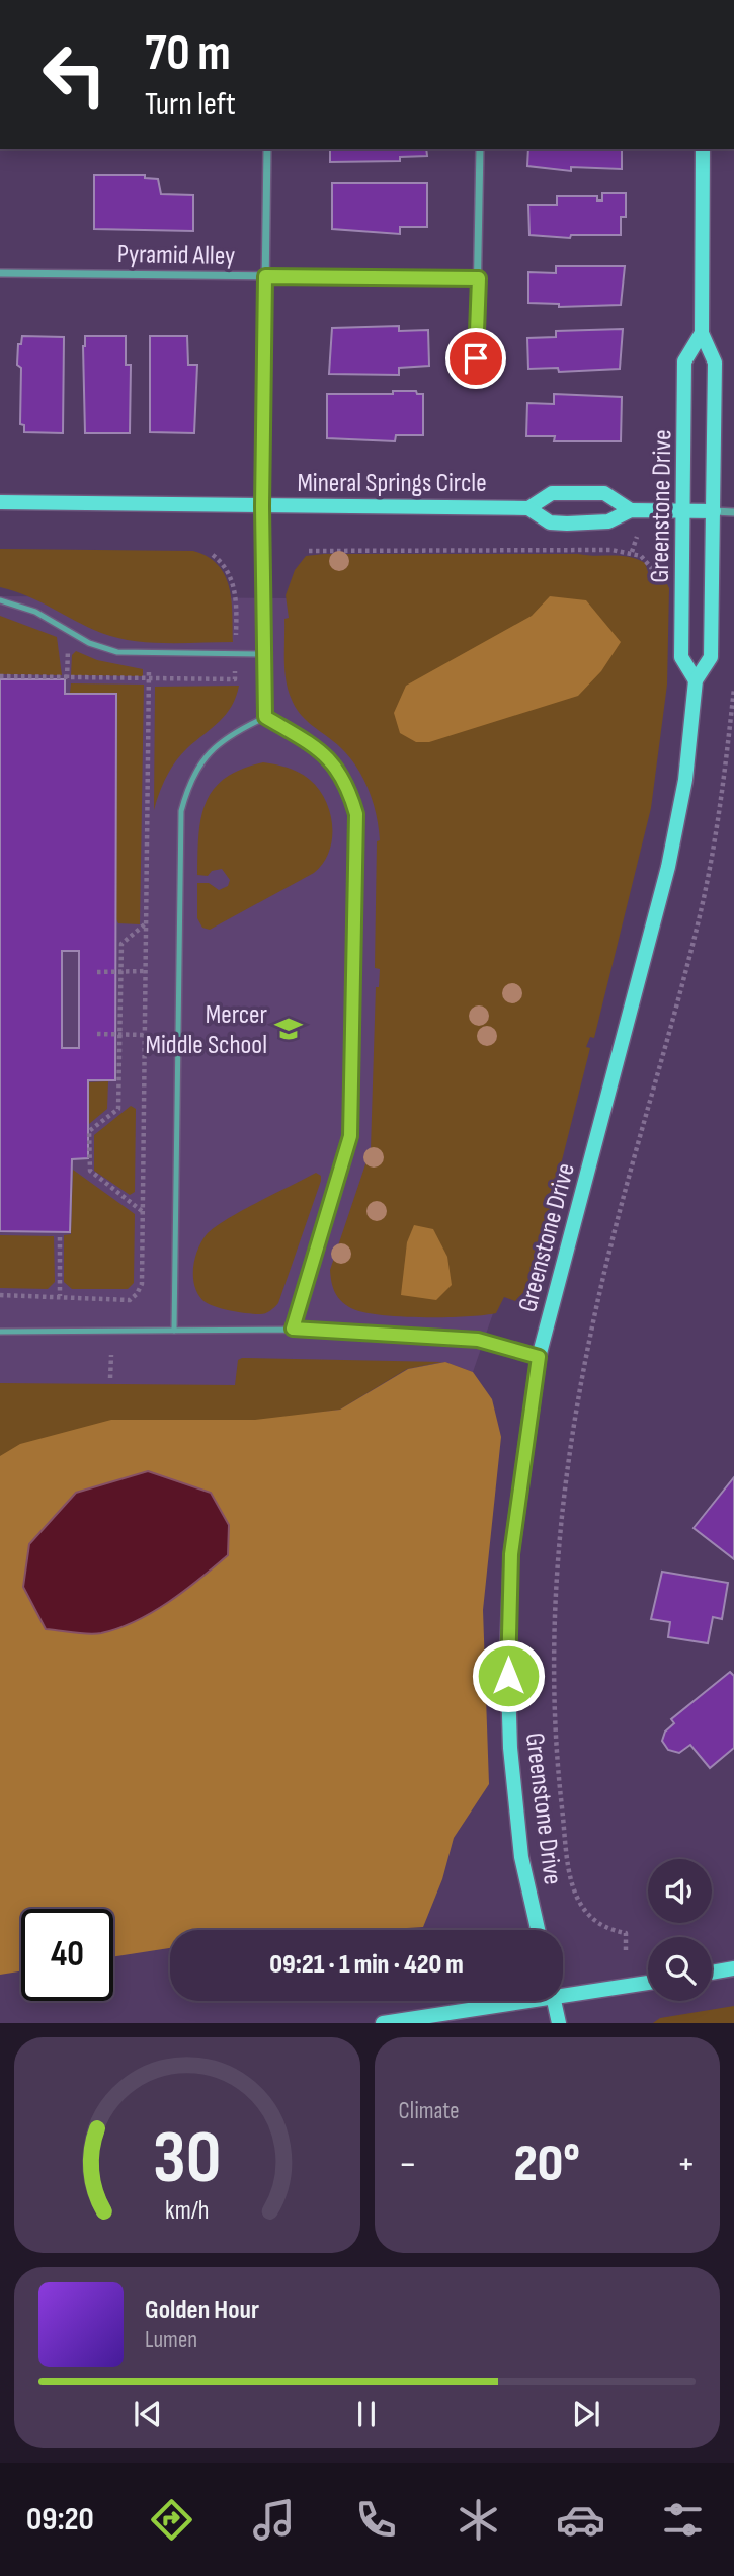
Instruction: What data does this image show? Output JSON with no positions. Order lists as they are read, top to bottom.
{
  "streets": {
    "street": ["Pyramid Alley", "Mineral Springs Circle", "Greenstone Drive"]
  },
  "crossings": [
    ["Mineral Springs Circle", "Greenstone Drive"]
  ],
  "places": {
    "school or university": ["Mercer Middle School"]
  },
  "page": {
    "turn": ["70 m", "Turn left"],
    "limit": "40",
    "trip": "09:21 · 1 min · 420 m",
    "tile": "Climate",
    "heat": ["−", "20°", "+"],
    "song": ["Golden Hour", "Lumen"],
    "tabs": "09:20",
    "gauge": ["30", "km/h"]
  }
}
